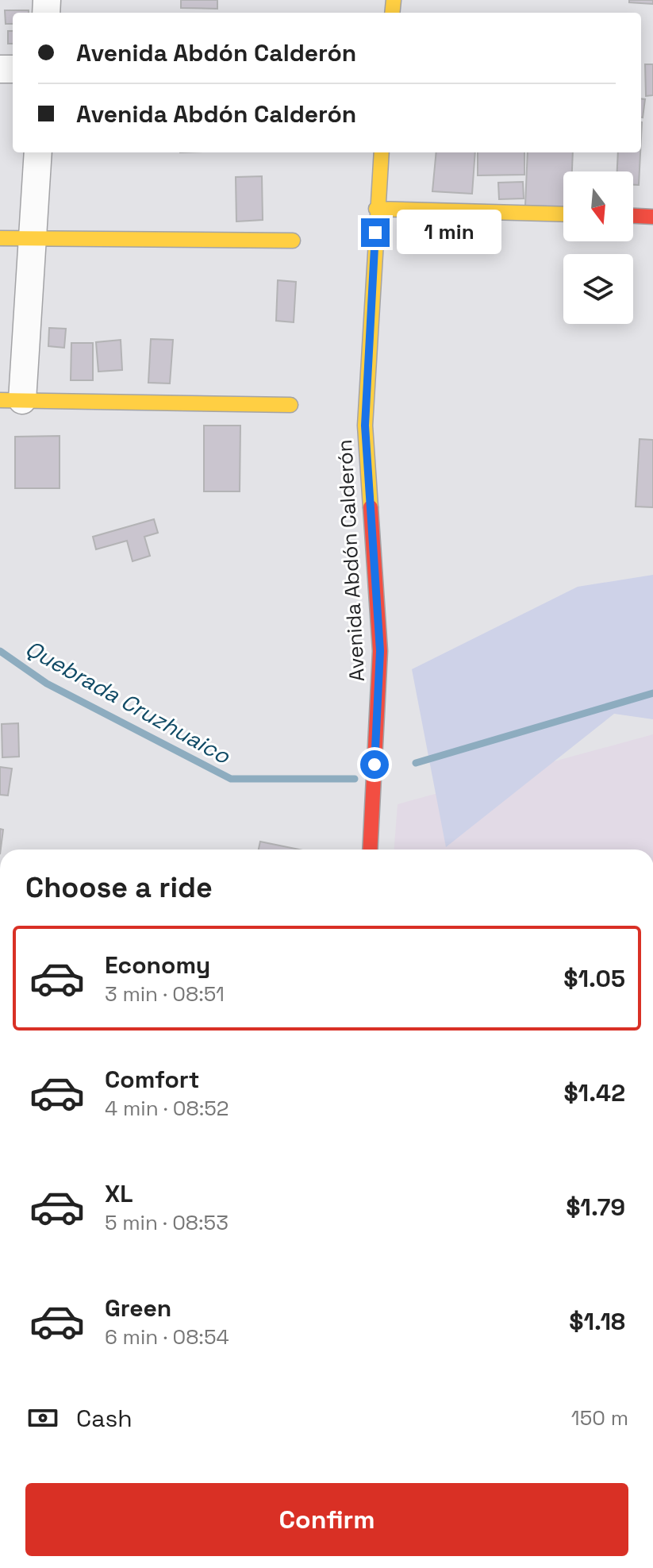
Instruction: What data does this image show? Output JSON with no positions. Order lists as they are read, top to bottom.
{
  "streets": {
    "street": ["Avenida Abdón Calderón"]
  },
  "water": ["Quebrada Cruzhuaico"],
  "north": "bottom",
  "page": {
    "banner": ["Avenida Abdón Calderón", "Avenida Abdón Calderón"],
    "bubble": "1 min",
    "heading": "Choose a ride",
    "list": [
      {
        "name": "Economy",
        "note": "3 min · 08:51",
        "value": "$1.05"
      },
      {
        "name": "Comfort",
        "note": "4 min · 08:52",
        "value": "$1.42"
      },
      {
        "name": "XL",
        "note": "5 min · 08:53",
        "value": "$1.79"
      },
      {
        "name": "Green",
        "note": "6 min · 08:54",
        "value": "$1.18"
      }
    ],
    "pay": ["Cash", "150 m"],
    "buttons": "Confirm"
  }
}
